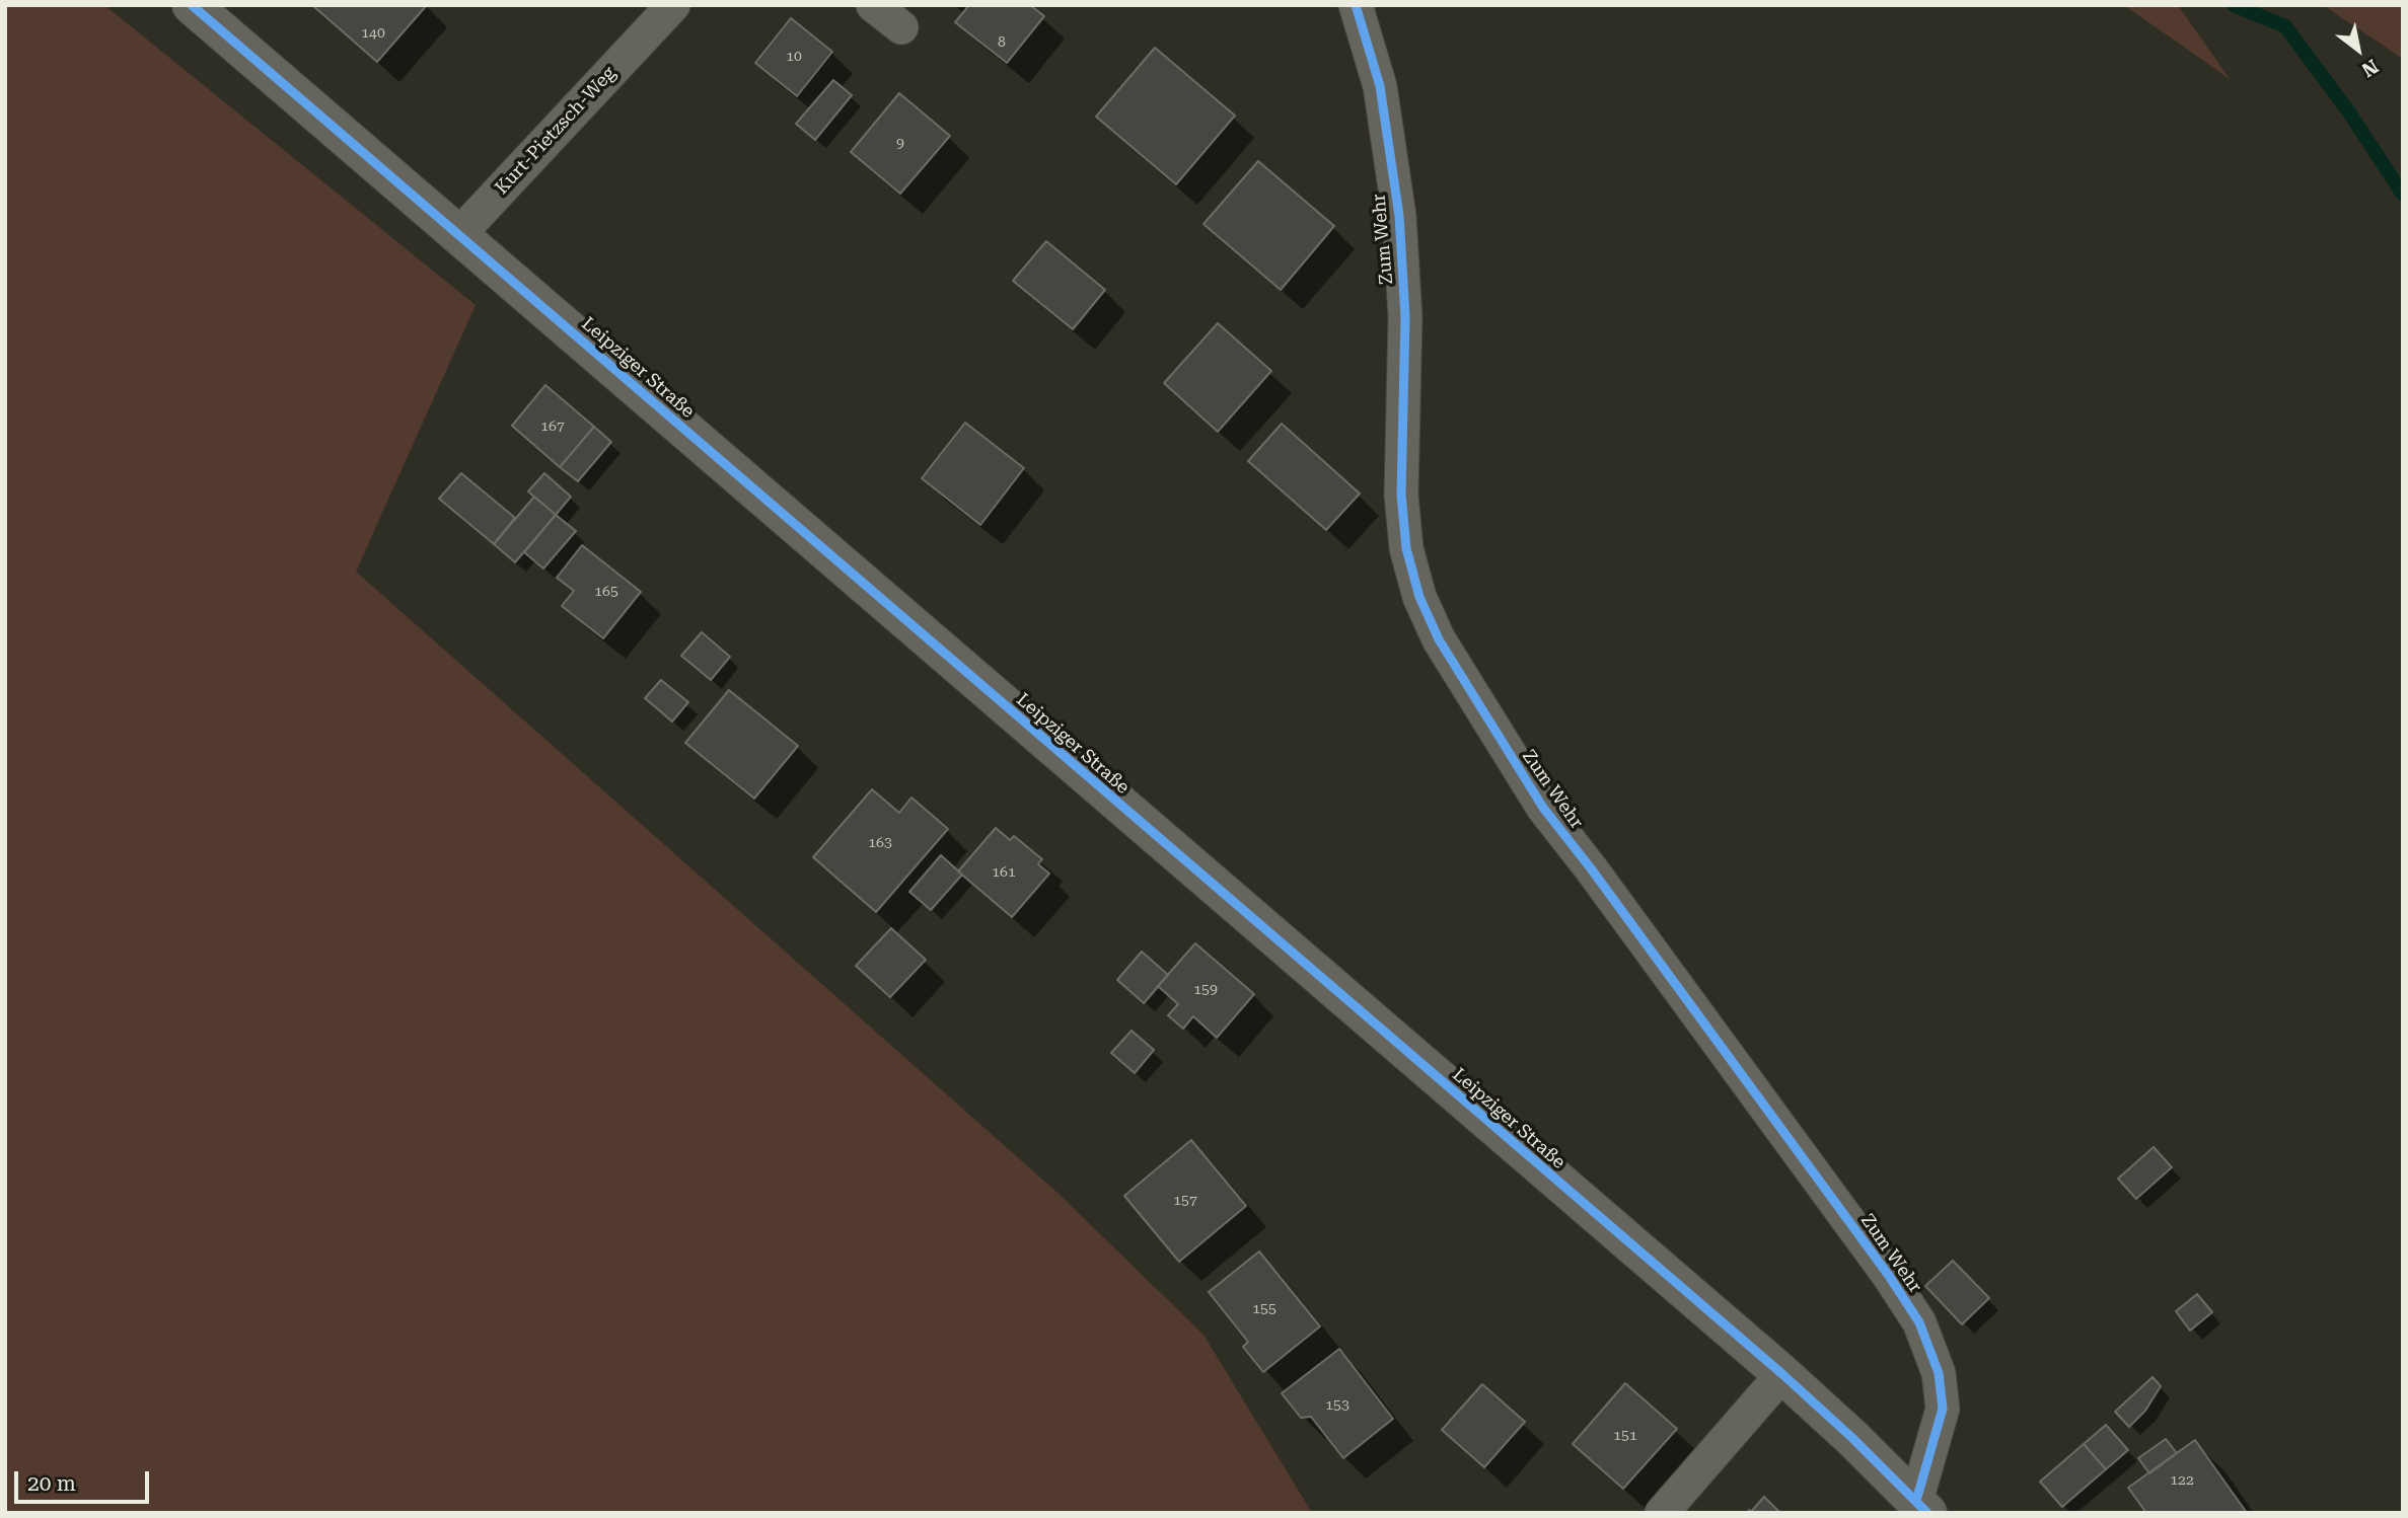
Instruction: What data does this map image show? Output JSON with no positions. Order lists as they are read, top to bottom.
{
  "streets": {
    "street": ["Kurt-Pietzsch-Weg", "Zum Wehr", "Leipziger Straße"]
  },
  "crossings": [
    ["Kurt-Pietzsch-Weg", "Leipziger Straße"],
    ["Zum Wehr", "Leipziger Straße"]
  ],
  "house_numbers": [
    "140",
    "8",
    "10",
    "9",
    "167",
    "165",
    "163",
    "161",
    "159",
    "157",
    "155",
    "153",
    "151",
    "122"
  ],
  "scale_bar": "20 m",
  "north": "bottom right"
}
